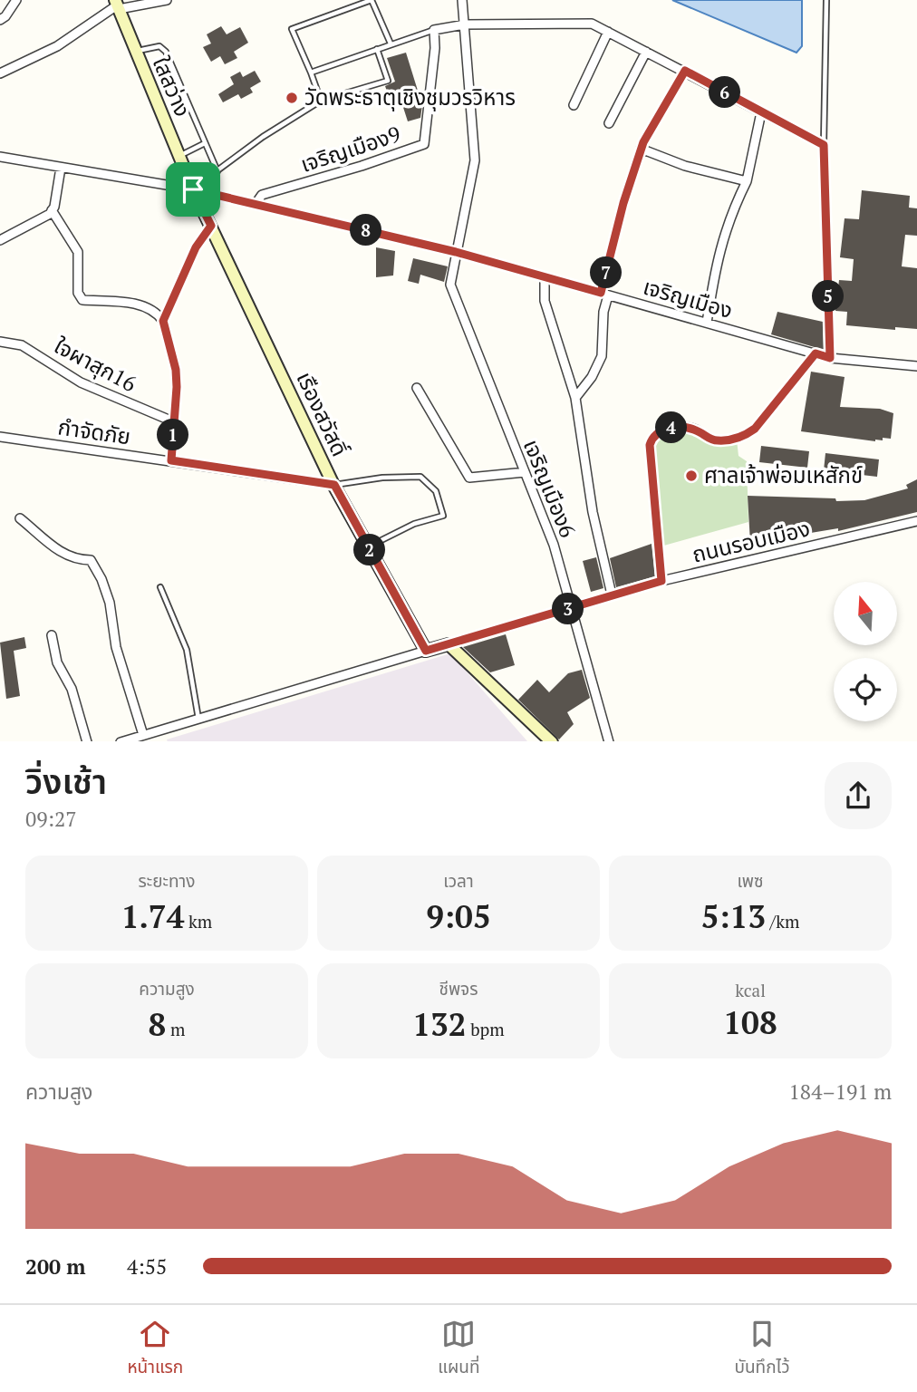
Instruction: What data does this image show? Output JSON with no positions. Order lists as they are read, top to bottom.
{
  "streets": {
    "street": [
      "ใสสว่าง",
      "เจริญเมือง9",
      "เจริญเมือง",
      "ใจผาสุก16",
      "เรืองสวัสดิ์",
      "กำจัดภัย",
      "เจริญเมือง6",
      "ถนนรอบเมือง"
    ]
  },
  "crossings": [
    ["ใสสว่าง", "เจริญเมือง"],
    ["ใสสว่าง", "เรืองสวัสดิ์"],
    ["เจริญเมือง9", "เจริญเมือง"],
    ["เจริญเมือง", "เรืองสวัสดิ์"],
    ["เจริญเมือง", "เจริญเมือง6"],
    ["เรืองสวัสดิ์", "กำจัดภัย"],
    ["เจริญเมือง6", "ถนนรอบเมือง"]
  ],
  "places": ["วัดพระธาตุเชิงชุมวรวิหาร", "ศาลเจ้าพ่อมเหสักข์"],
  "north": "top",
  "page": {
    "pins": [
      "6",
      "8",
      "7",
      "5",
      "4",
      "1",
      "2",
      "3"
    ],
    "heading": ["วิ่งเช้า", "09:27"],
    "stats": [
      ["ระยะทาง", "1.74 km"],
      ["เวลา", "9:05"],
      ["เพซ", "5:13 /km"],
      ["ความสูง", "8 m"],
      ["ชีพจร", "132 bpm"],
      ["kcal", "108"]
    ],
    "chart": ["ความสูง", "184–191 m"],
    "list": [
      {
        "name": "200 m",
        "note": "4:55"
      }
    ],
    "tabs": ["หน้าแรก", "แผนที่", "บันทึกไว้"]
  }
}
